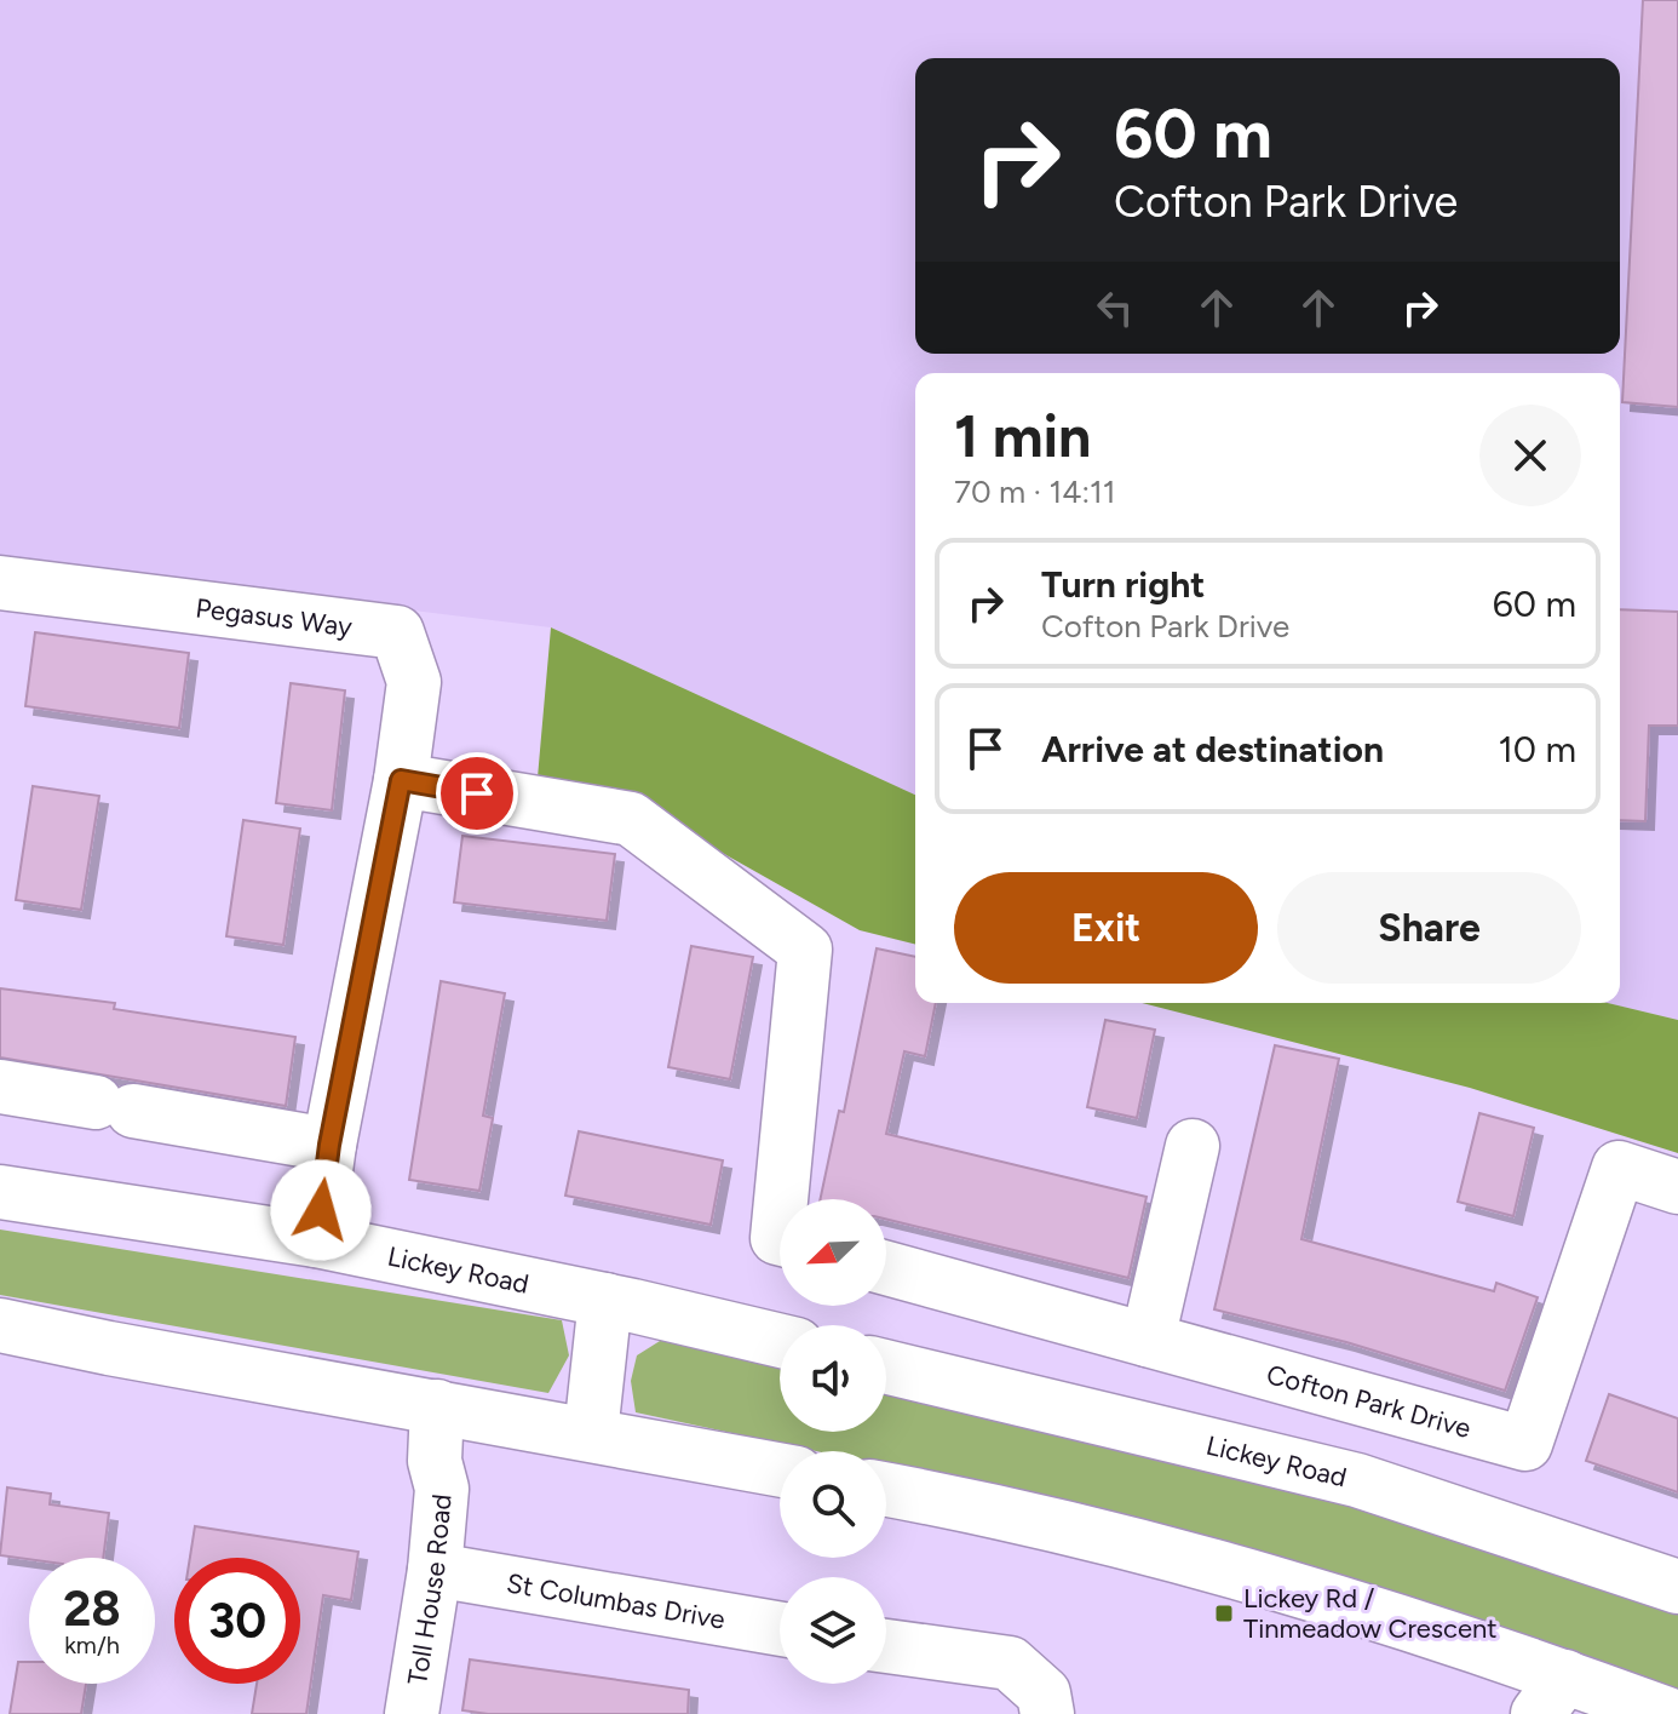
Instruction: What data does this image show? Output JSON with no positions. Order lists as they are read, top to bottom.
{
  "streets": {
    "street": [
      "Pegasus Way",
      "Lickey Road",
      "Cofton Park Drive",
      "Toll House Road",
      "St Columbas Drive"
    ]
  },
  "crossings": [
    ["Toll House Road", "St Columbas Drive"]
  ],
  "places": {
    "transit": ["Lickey Rd / Tinmeadow Crescent"]
  },
  "north": "bottom left",
  "page": {
    "turn": ["60 m", "Cofton Park Drive"],
    "heading": ["1 min", "70 m · 14:11"],
    "list": [
      {
        "name": "Turn right",
        "note": "Cofton Park Drive",
        "value": "60 m"
      },
      {
        "name": "Arrive at destination",
        "value": "10 m"
      }
    ],
    "buttons": ["Exit", "Share"],
    "speed": "28 km/h",
    "limit": "30"
  }
}
